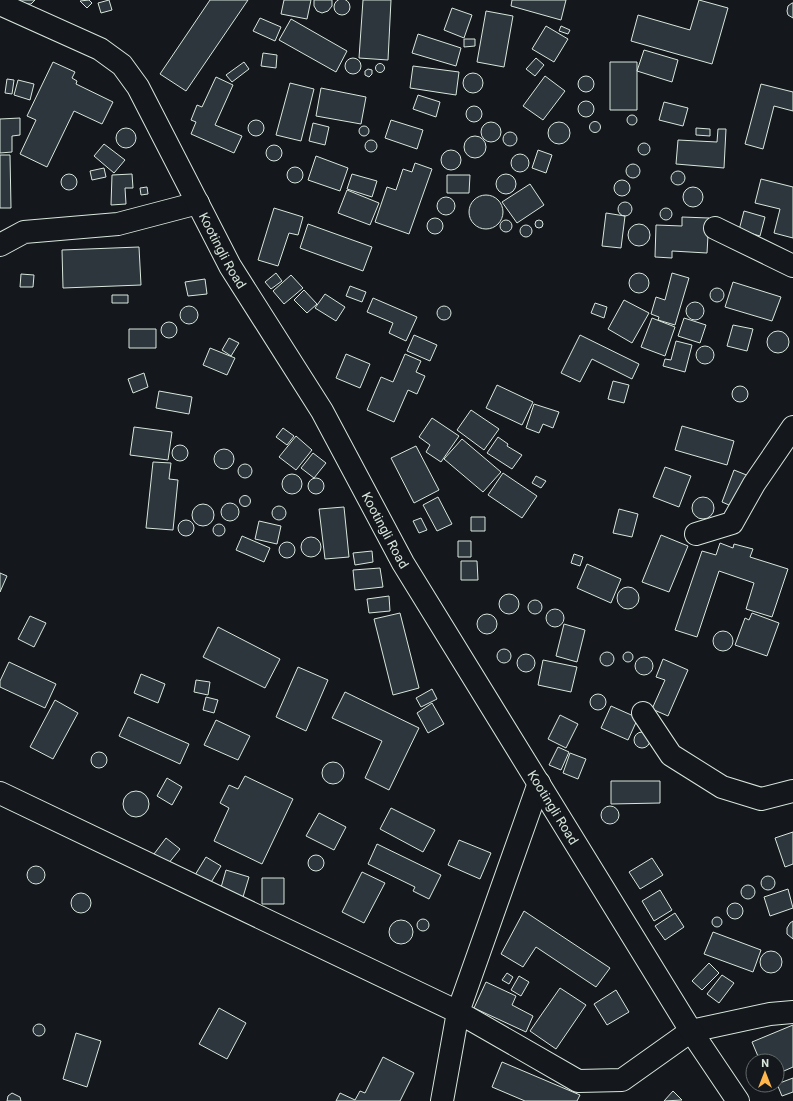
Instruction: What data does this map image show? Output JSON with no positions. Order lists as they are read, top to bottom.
{
  "streets": {
    "street": ["Kootingli Road"]
  },
  "north": "top"
}
